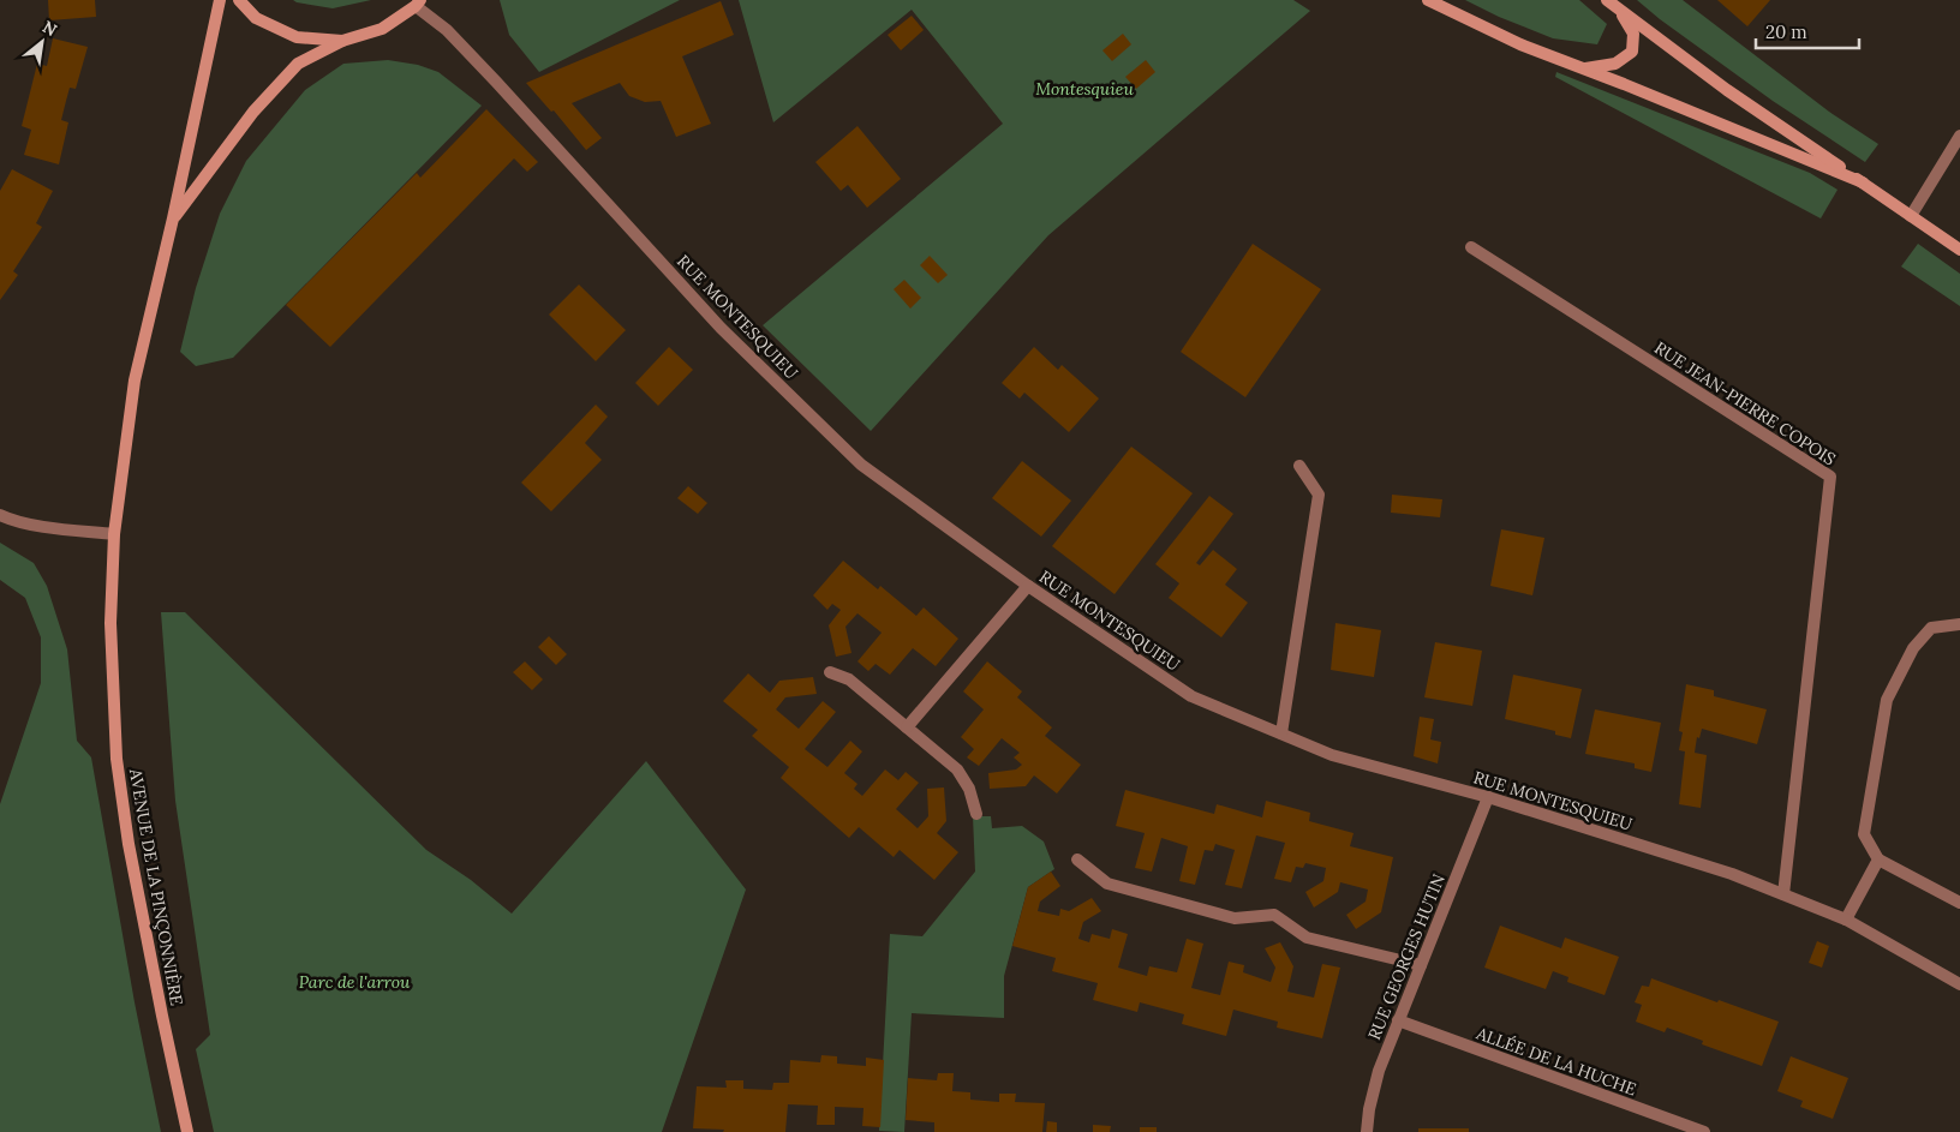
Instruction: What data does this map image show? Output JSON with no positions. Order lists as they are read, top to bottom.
{
  "streets": {
    "main road": ["AVENUE DE LA PINÇONNIÈRE"],
    "street": [
      "RUE MONTESQUIEU",
      "RUE JEAN-PIERRE COPOIS",
      "RUE GEORGES HUTIN",
      "ALLÉE DE LA HUCHE"
    ]
  },
  "crossings": [
    ["RUE MONTESQUIEU", "RUE JEAN-PIERRE COPOIS"],
    ["RUE MONTESQUIEU", "RUE GEORGES HUTIN"],
    ["RUE GEORGES HUTIN", "ALLÉE DE LA HUCHE"]
  ],
  "parks": ["Montesquieu", "Parc de l'arrou"],
  "scale_bar": "20 m",
  "north": "top right"
}
